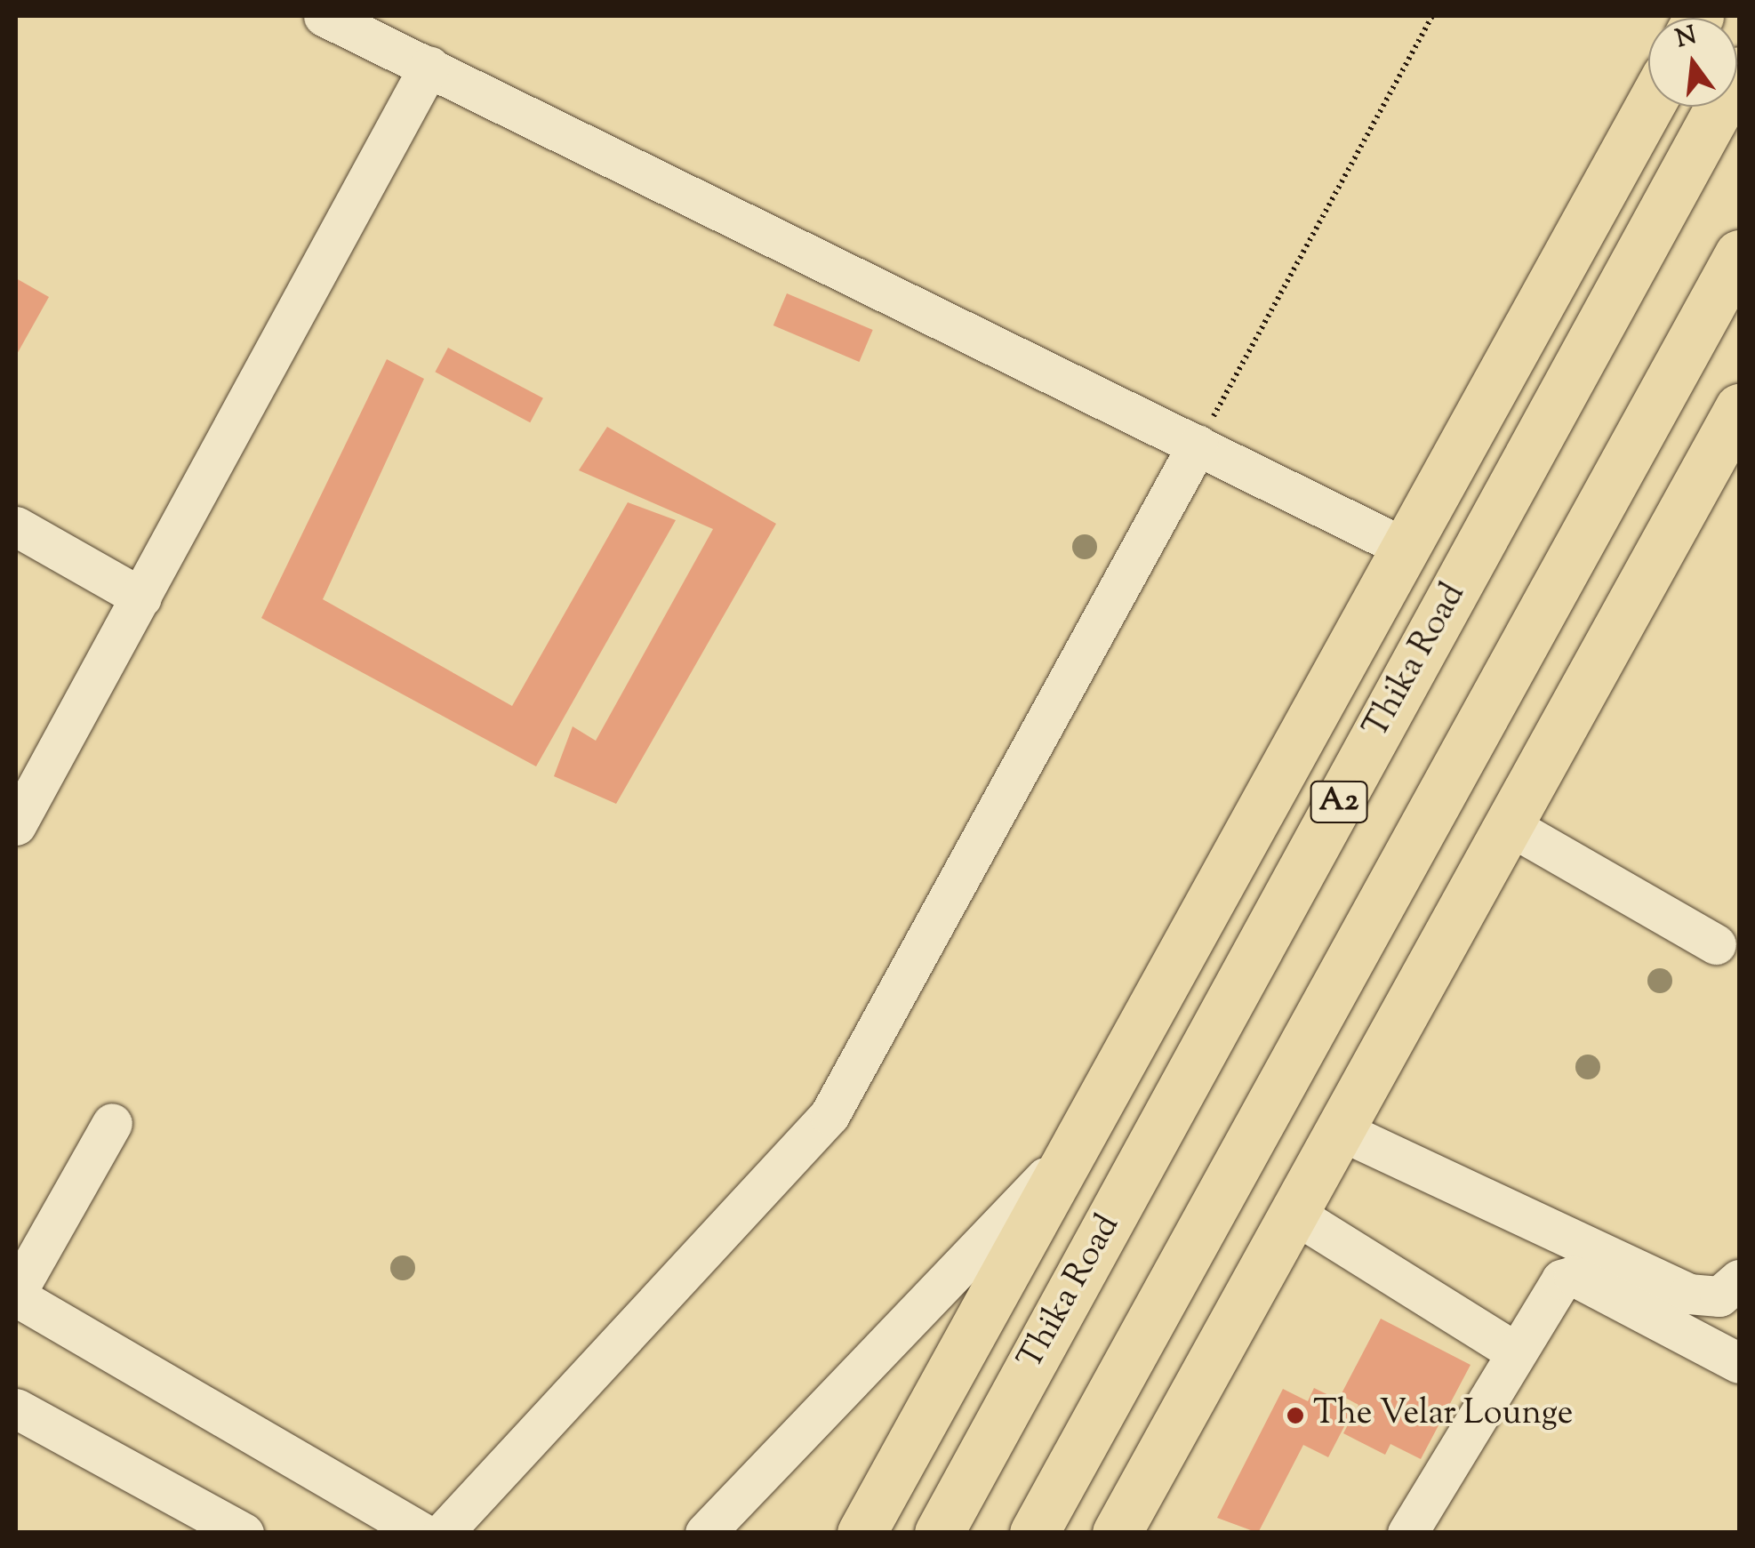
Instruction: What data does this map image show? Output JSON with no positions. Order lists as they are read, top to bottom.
{
  "streets": {
    "main road": ["Thika Road", "A2"]
  },
  "places": ["The Velar Lounge"],
  "north": "top"
}
